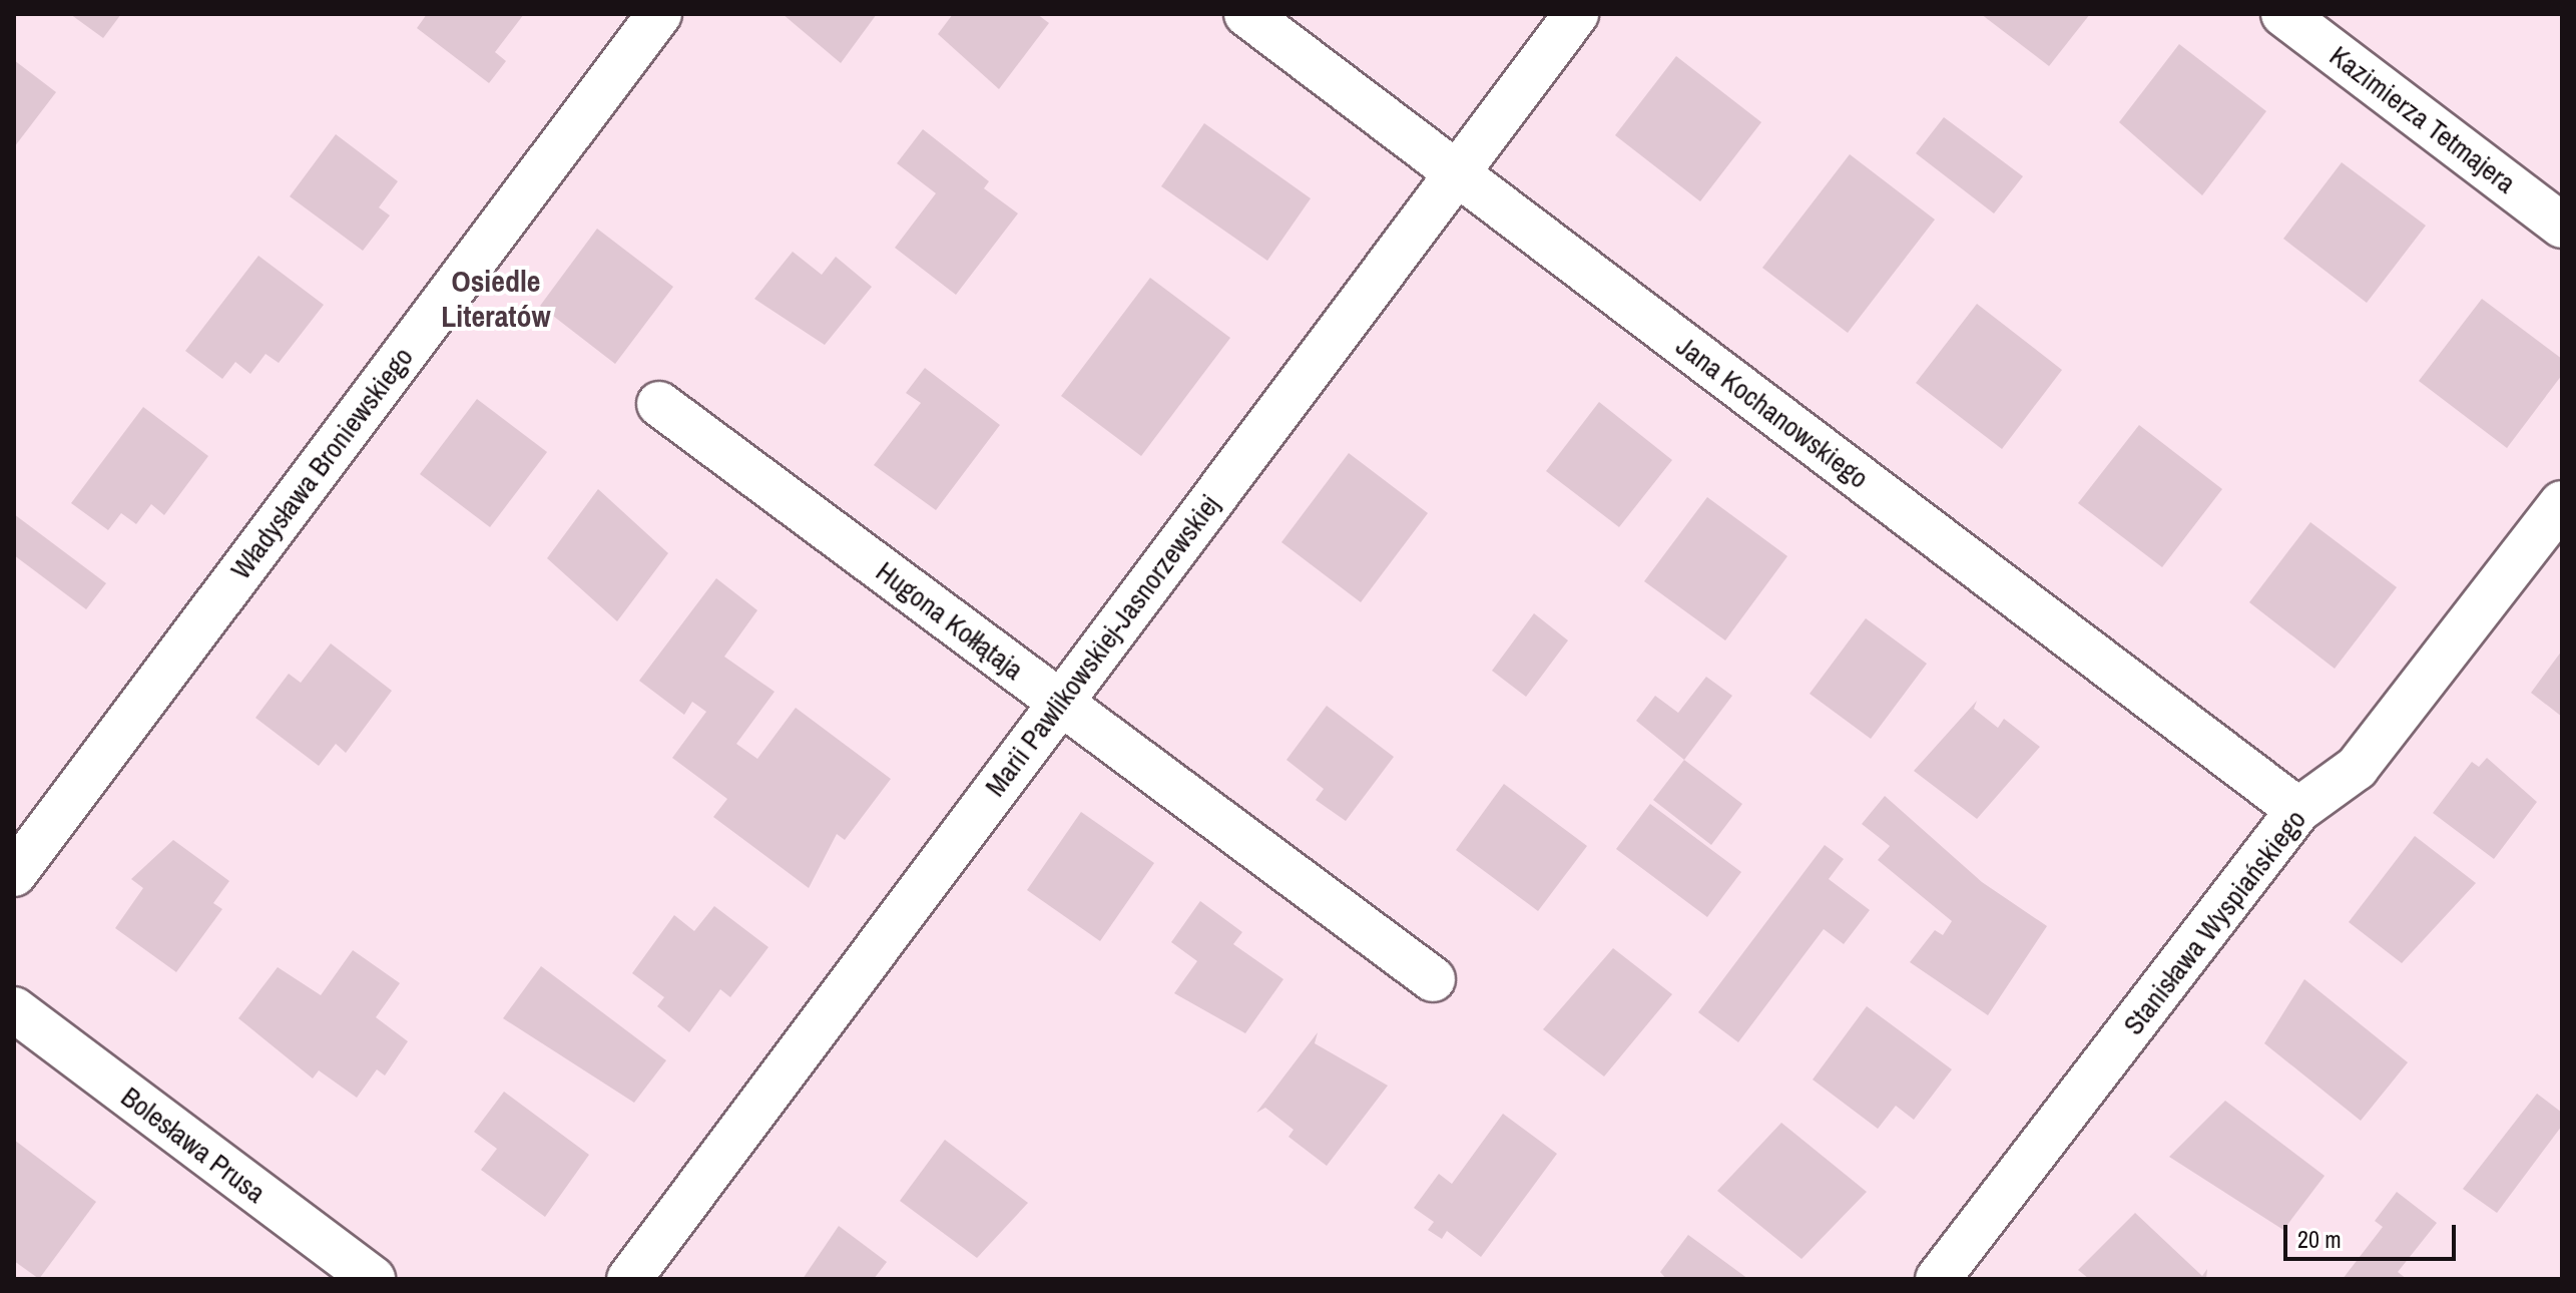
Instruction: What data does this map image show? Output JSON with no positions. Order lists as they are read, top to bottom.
{
  "streets": {
    "street": [
      "Kazimierza Tetmajera",
      "Jana Kochanowskiego",
      "Władysława Broniewskiego",
      "Hugona Kołłątaja",
      "Marii Pawlikowskiej-Jasnorzewskiej",
      "Stanisława Wyspiańskiego",
      "Bolesława Prusa"
    ]
  },
  "crossings": [
    ["Jana Kochanowskiego", "Marii Pawlikowskiej-Jasnorzewskiej"],
    ["Jana Kochanowskiego", "Stanisława Wyspiańskiego"],
    ["Hugona Kołłątaja", "Marii Pawlikowskiej-Jasnorzewskiej"]
  ],
  "districts": ["Osiedle Literatów"],
  "scale_bar": "20 m"
}
